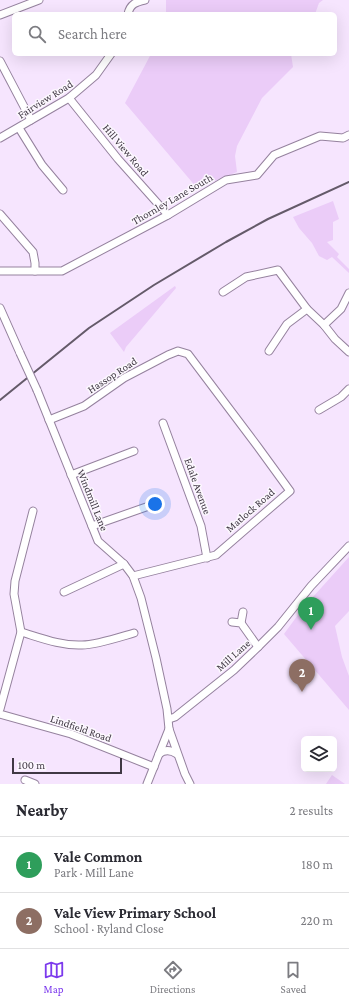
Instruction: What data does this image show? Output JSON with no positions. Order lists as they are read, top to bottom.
{
  "streets": {
    "street": [
      "Fairview Road",
      "Hill View Road",
      "Thornley Lane South",
      "Hassop Road",
      "Edale Avenue",
      "Windmill Lane",
      "Matlock Road",
      "Mill Lane",
      "Lindfield Road"
    ]
  },
  "crossings": [
    ["Fairview Road", "Hill View Road"],
    ["Hill View Road", "Thornley Lane South"],
    ["Hassop Road", "Windmill Lane"],
    ["Hassop Road", "Matlock Road"],
    ["Edale Avenue", "Matlock Road"],
    ["Windmill Lane", "Matlock Road"],
    ["Windmill Lane", "Mill Lane"]
  ],
  "scale_bar": "100 m",
  "page": {
    "search": "Search here",
    "pins": ["1", "2"],
    "scale": "100 m",
    "heading": ["Nearby", "2 results"],
    "list": [
      {
        "mark": "1",
        "name": "Vale Common",
        "note": "Park · Mill Lane",
        "value": "180 m"
      },
      {
        "mark": "2",
        "name": "Vale View Primary School",
        "note": "School · Ryland Close",
        "value": "220 m"
      }
    ],
    "nav": ["Map", "Directions", "Saved"]
  }
}
